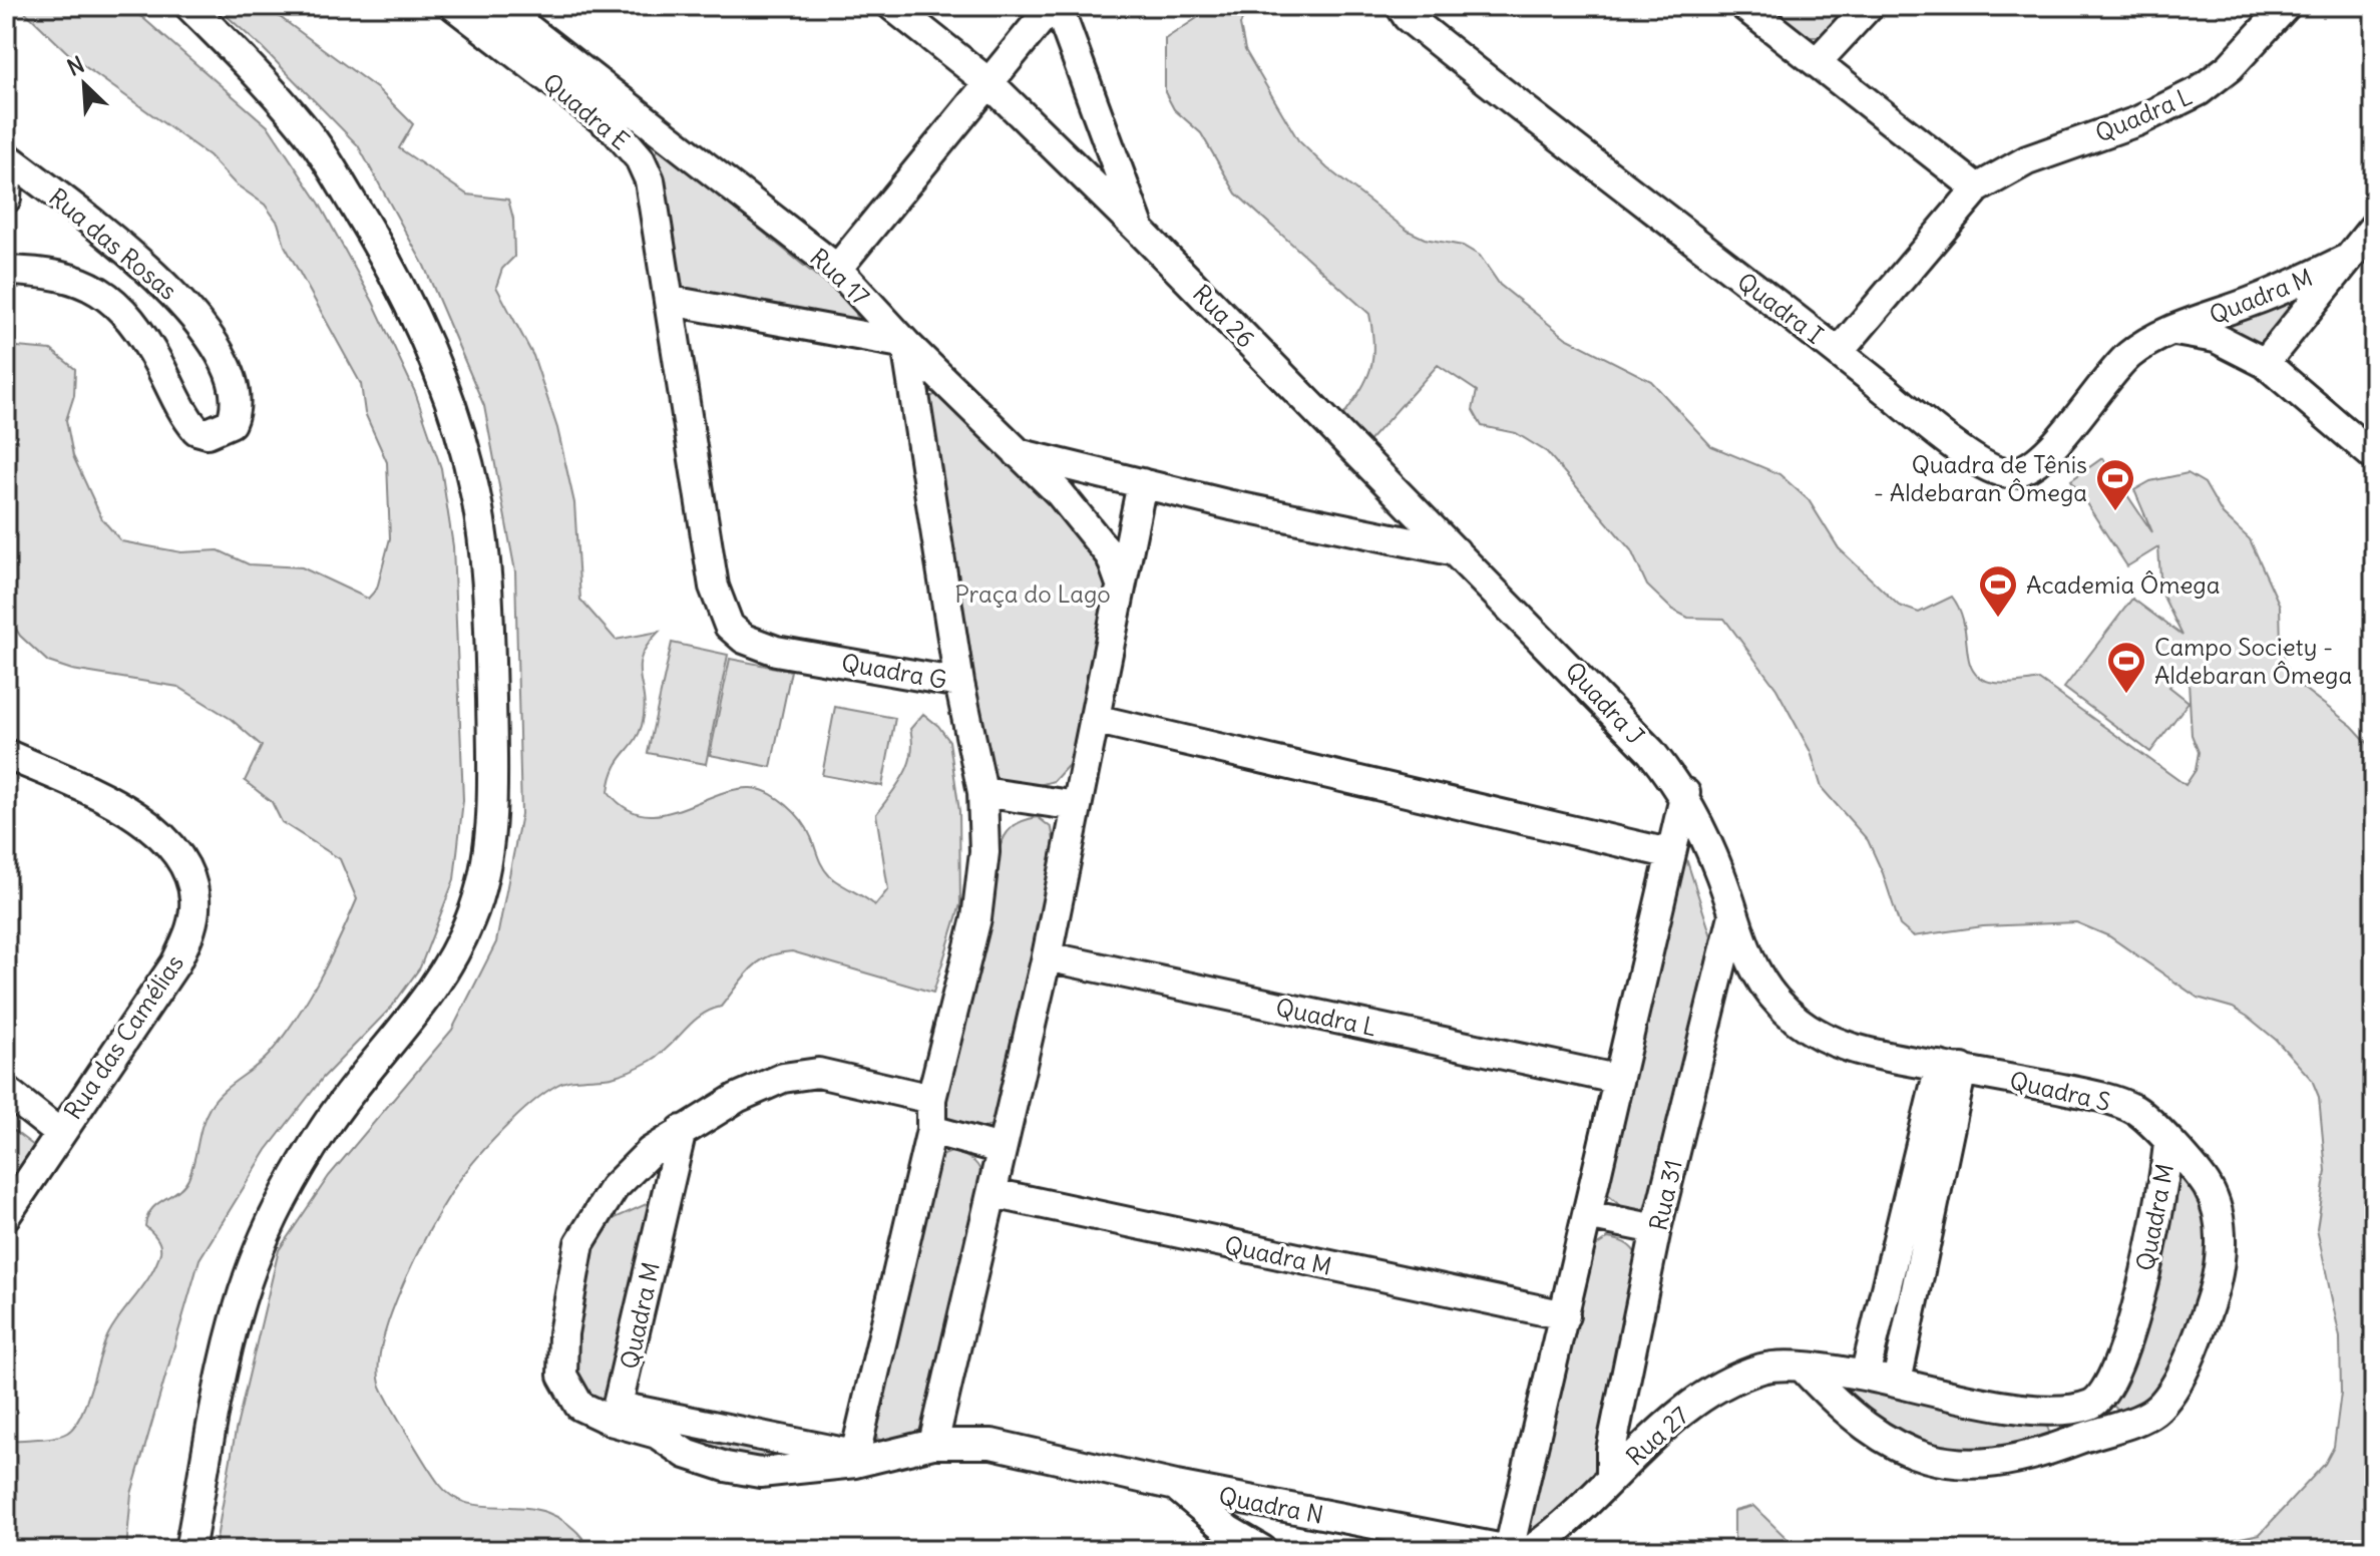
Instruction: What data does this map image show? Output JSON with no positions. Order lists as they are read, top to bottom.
{
  "streets": {
    "street": [
      "Quadra E",
      "Quadra L",
      "Rua das Rosas",
      "Rua 17",
      "Quadra M",
      "Quadra I",
      "Rua 26",
      "Quadra G",
      "Quadra J",
      "Rua das Camélias",
      "Quadra S",
      "Rua 31",
      "Rua 27",
      "Quadra N"
    ]
  },
  "crossings": [
    ["Quadra E", "Quadra G"],
    ["Quadra L", "Quadra I"],
    ["Rua 17", "Quadra G"],
    ["Quadra M", "Quadra I"],
    ["Quadra M", "Quadra S"],
    ["Quadra M", "Rua 27"],
    ["Rua 26", "Quadra J"],
    ["Rua 31", "Rua 27"],
    ["Rua 27", "Quadra N"]
  ],
  "parks": ["Praça do Lago"],
  "places": {
    "sports": ["Quadra de Tênis - Aldebaran Ômega", "Academia Ômega", "Campo Society - Aldebaran Ômega"]
  },
  "north": "top left"
}
